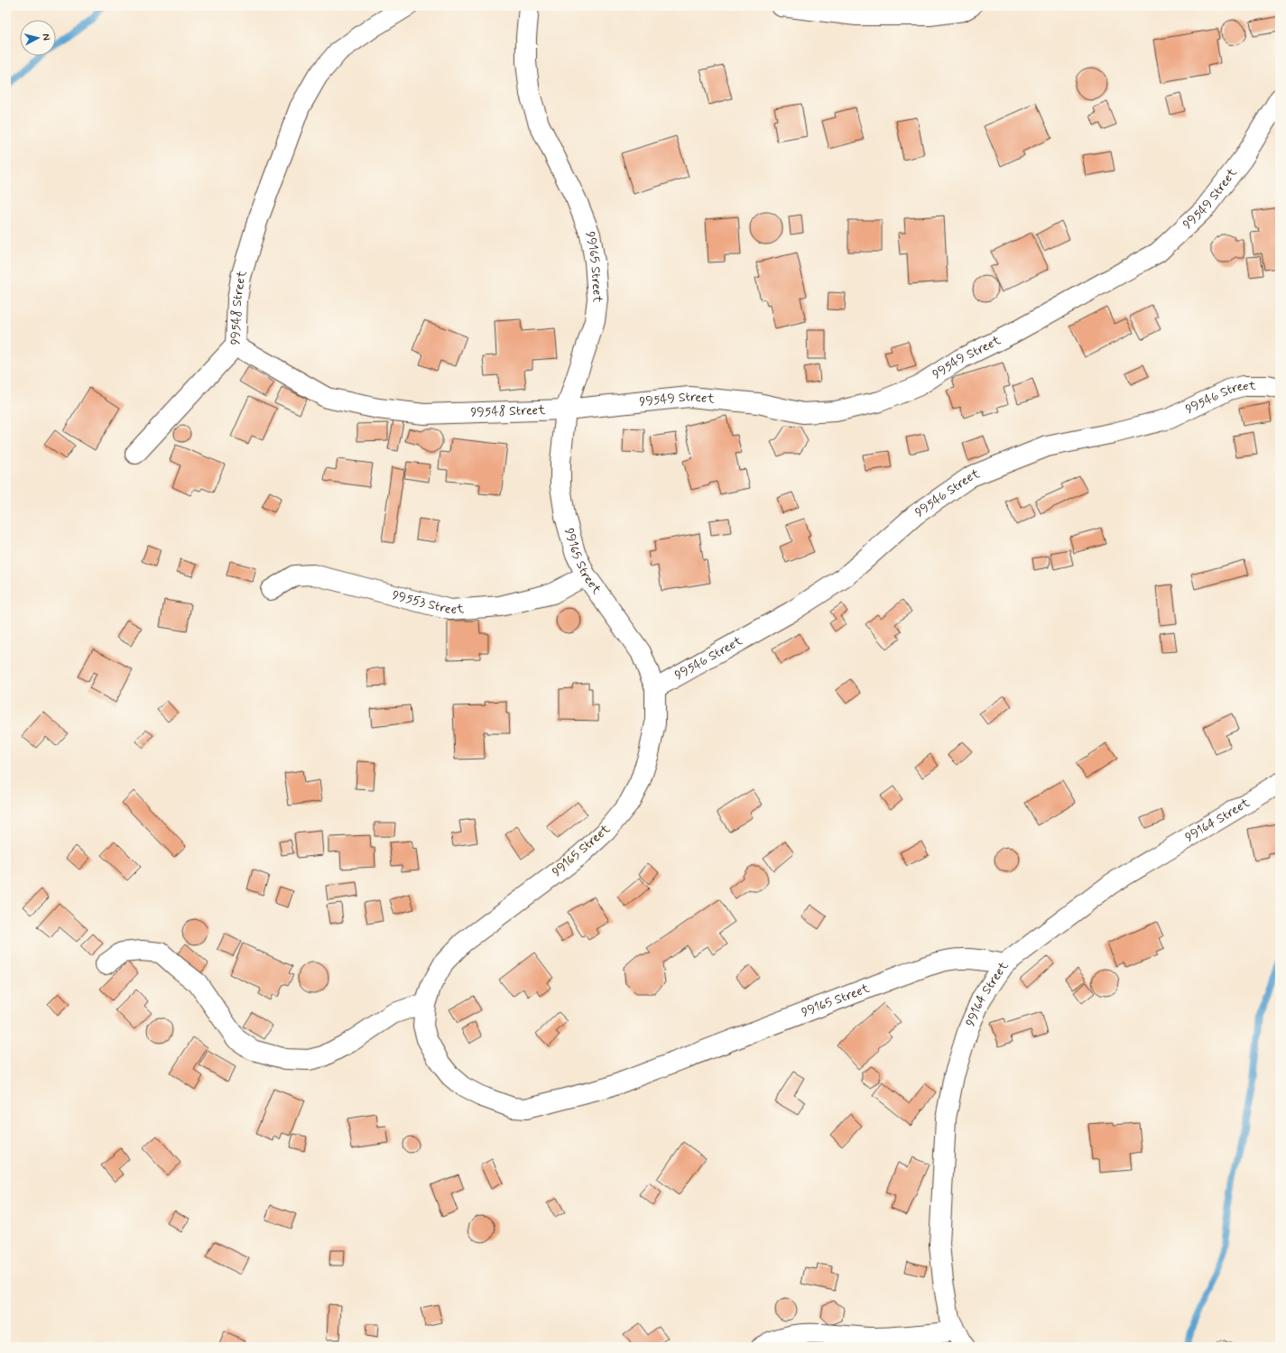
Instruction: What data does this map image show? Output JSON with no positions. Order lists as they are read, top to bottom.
{
  "streets": {
    "street": [
      "99549 Street",
      "99165 Street",
      "99548 Street",
      "99546 Street",
      "99553 Street",
      "99164 Street"
    ]
  },
  "crossings": [
    ["99549 Street", "99165 Street"],
    ["99549 Street", "99548 Street"],
    ["99165 Street", "99548 Street"],
    ["99165 Street", "99546 Street"],
    ["99165 Street", "99553 Street"],
    ["99165 Street", "99164 Street"]
  ],
  "north": "right"
}
